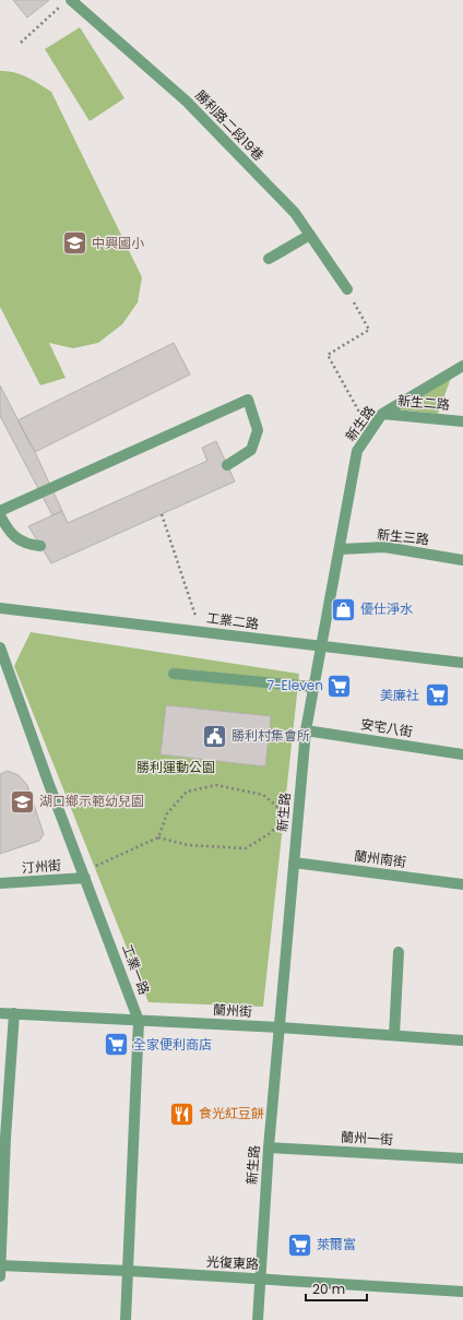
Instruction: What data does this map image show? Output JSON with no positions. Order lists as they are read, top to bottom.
{
  "streets": {
    "street": [
      "勝利路二段19巷",
      "新生二路",
      "新生路",
      "新生三路",
      "工業二路",
      "安宅八街",
      "蘭州南街",
      "汀州街",
      "工業一路",
      "蘭州街",
      "蘭州一街",
      "光復東路"
    ]
  },
  "crossings": [
    ["新生二路", "新生路"],
    ["新生路", "新生三路"],
    ["新生路", "工業二路"],
    ["新生路", "安宅八街"],
    ["新生路", "蘭州南街"],
    ["新生路", "蘭州街"],
    ["新生路", "蘭州一街"],
    ["新生路", "光復東路"],
    ["汀州街", "工業一路"],
    ["工業一路", "蘭州街"],
    ["工業一路", "光復東路"]
  ],
  "parks": ["勝利運動公園"],
  "places": {
    "school or university": ["中興國小", "湖口鄉示範幼兒園"],
    "shop": ["優仕淨水"],
    "supermarket": [
      "7-Eleven",
      "美廉社",
      "全家便利商店",
      "萊爾富"
    ],
    "public building": ["勝利村集會所"],
    "restaurant": ["食光紅豆餅"]
  },
  "scale_bar": "20 m"
}
